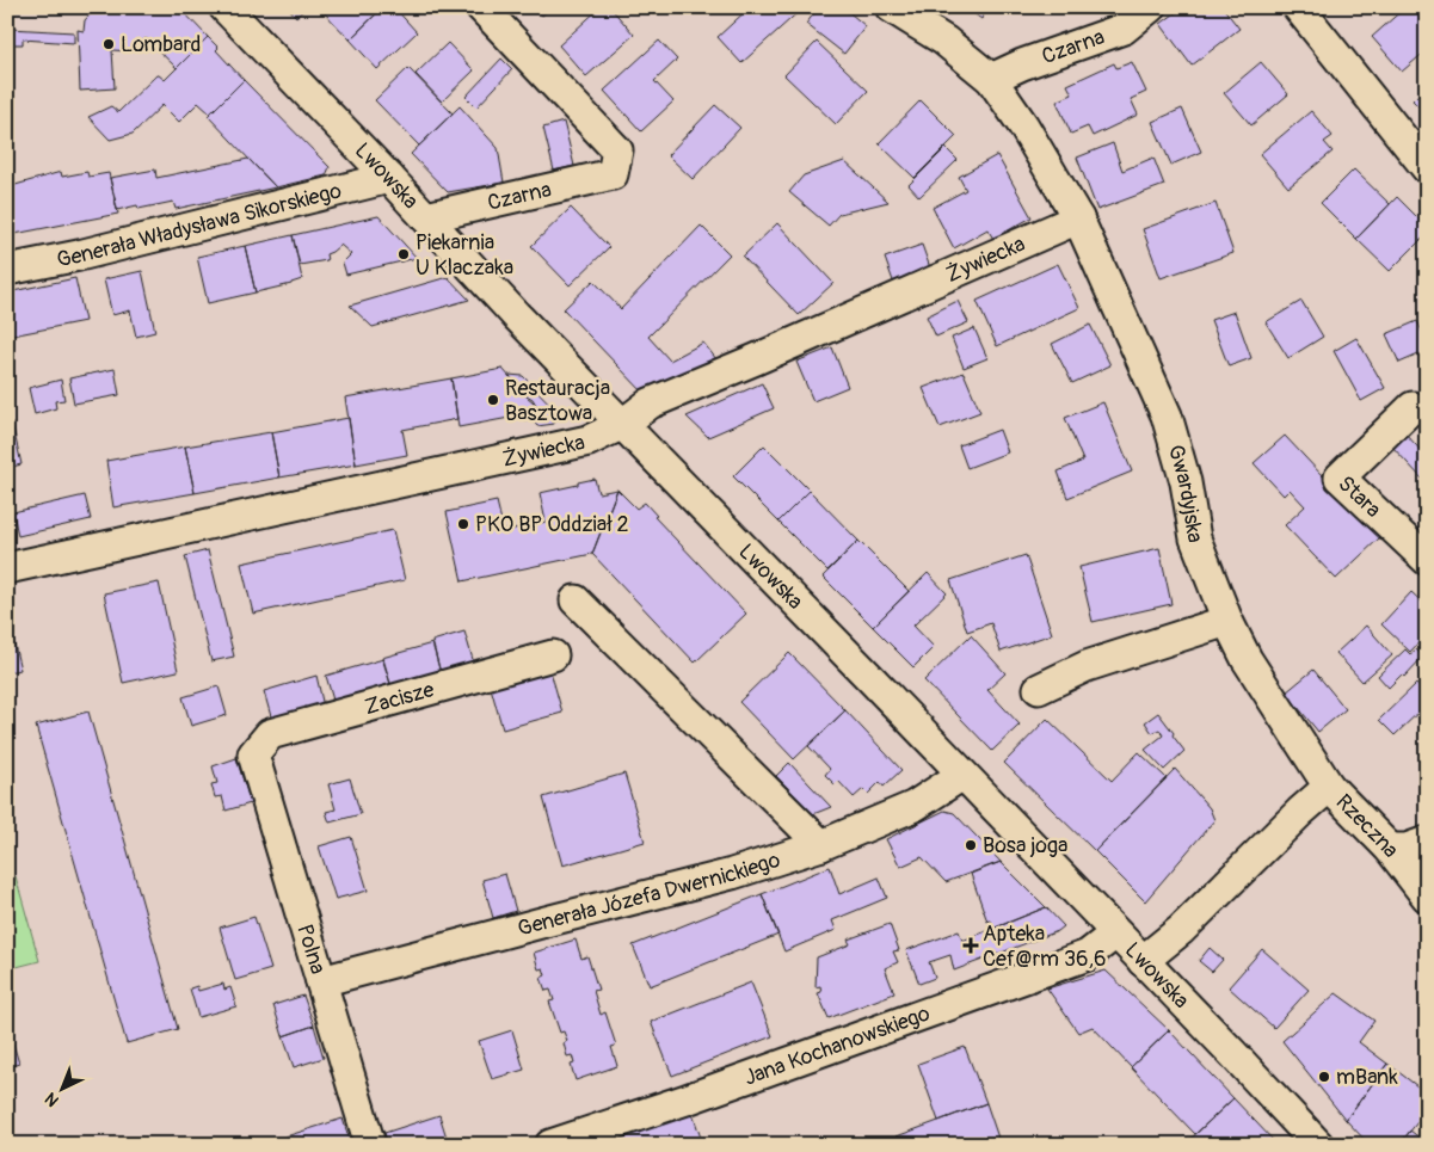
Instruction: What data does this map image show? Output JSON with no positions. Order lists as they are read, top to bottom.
{
  "streets": {
    "street": [
      "Czarna",
      "Lwowska",
      "Generała Władysława Sikorskiego",
      "Żywiecka",
      "Gwardyjska",
      "Stara",
      "Zacisze",
      "Rzeczna",
      "Generała Józefa Dwernickiego",
      "Polna",
      "Jana Kochanowskiego"
    ]
  },
  "crossings": [
    ["Czarna", "Lwowska"],
    ["Czarna", "Gwardyjska"],
    ["Lwowska", "Generała Władysława Sikorskiego"],
    ["Lwowska", "Żywiecka"],
    ["Lwowska", "Generała Józefa Dwernickiego"],
    ["Lwowska", "Jana Kochanowskiego"],
    ["Żywiecka", "Gwardyjska"],
    ["Gwardyjska", "Rzeczna"],
    ["Zacisze", "Polna"],
    ["Generała Józefa Dwernickiego", "Polna"]
  ],
  "places": {
    "other": [
      "Lombard",
      "Piekarnia U Klaczaka",
      "Restauracja Basztowa",
      "PKO BP Oddział 2",
      "Bosa joga",
      "mBank"
    ],
    "health": ["Apteka Cef@rm 36,6"]
  },
  "north": "bottom left"
}
